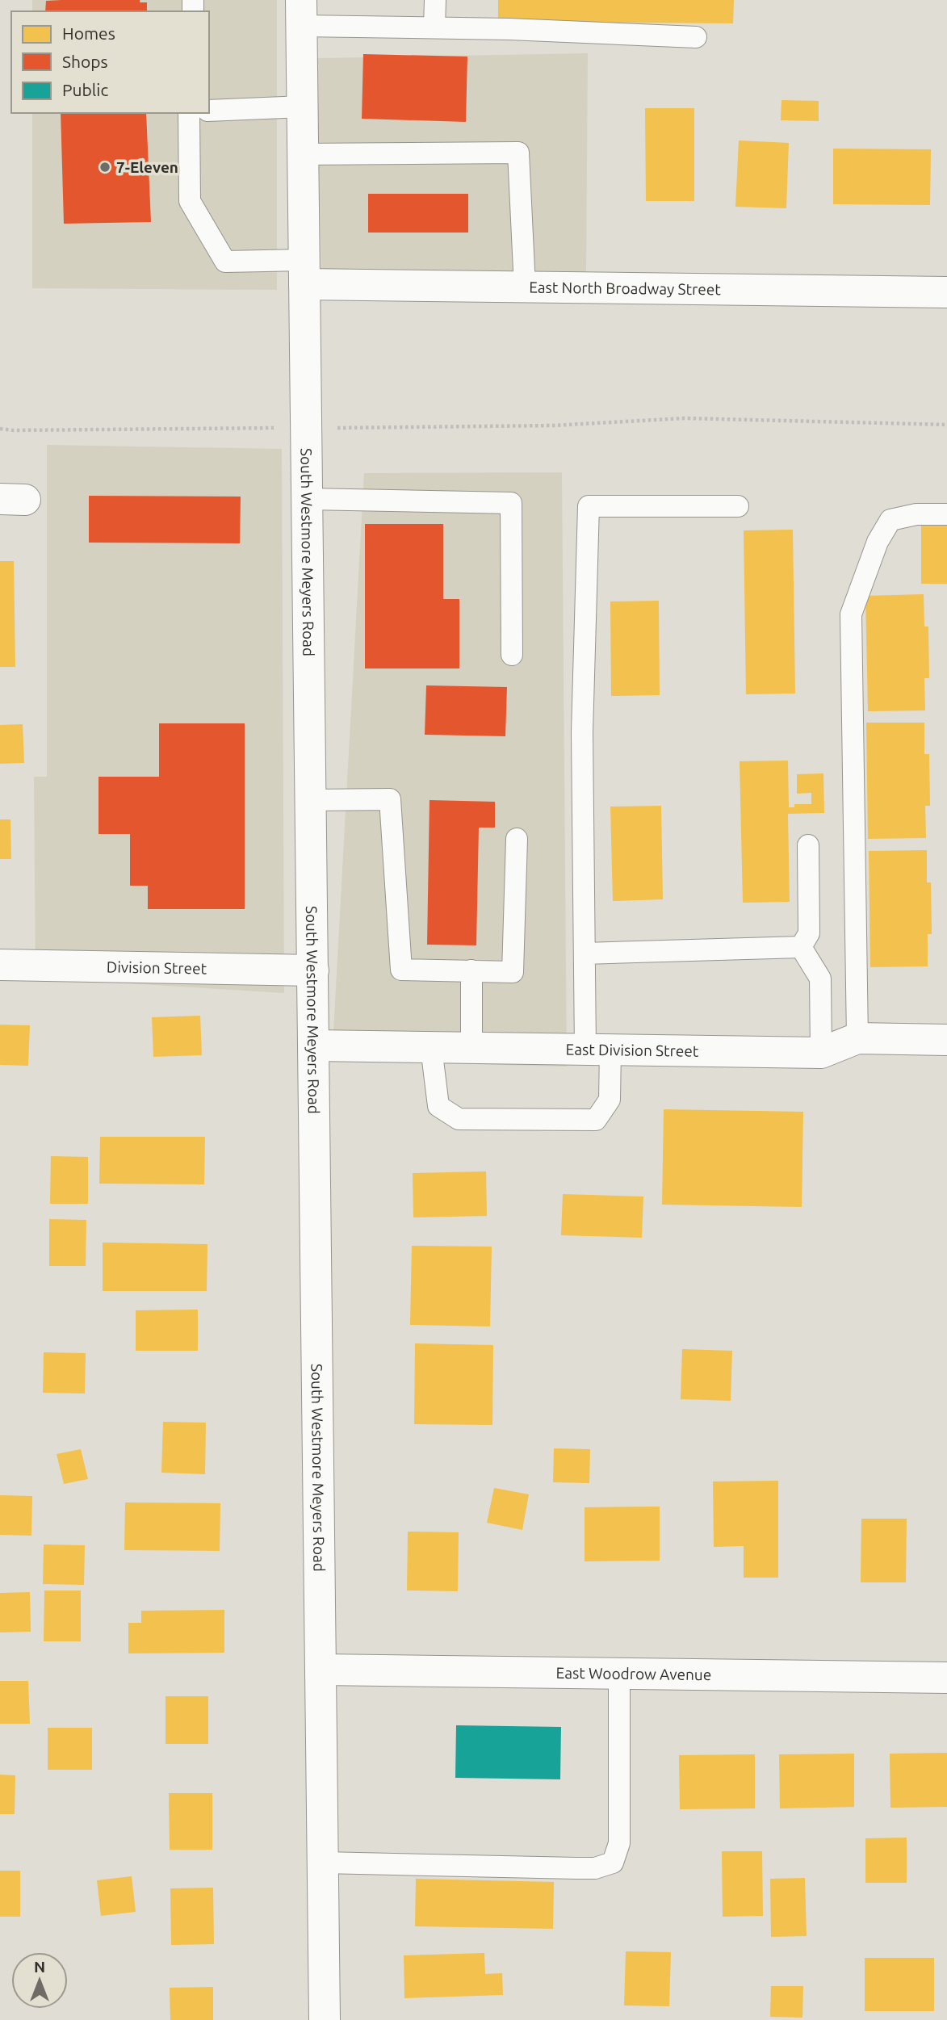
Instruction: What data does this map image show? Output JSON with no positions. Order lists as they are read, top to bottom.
{
  "streets": {
    "street": [
      "East North Broadway Street",
      "South Westmore Meyers Road",
      "Division Street",
      "East Division Street",
      "East Woodrow Avenue"
    ]
  },
  "crossings": [
    ["East North Broadway Street", "South Westmore Meyers Road"],
    ["South Westmore Meyers Road", "Division Street"],
    ["South Westmore Meyers Road", "East Division Street"],
    ["South Westmore Meyers Road", "East Woodrow Avenue"]
  ],
  "places": ["7-Eleven"],
  "legend": ["Homes", "Shops", "Public"],
  "north": "top"
}
